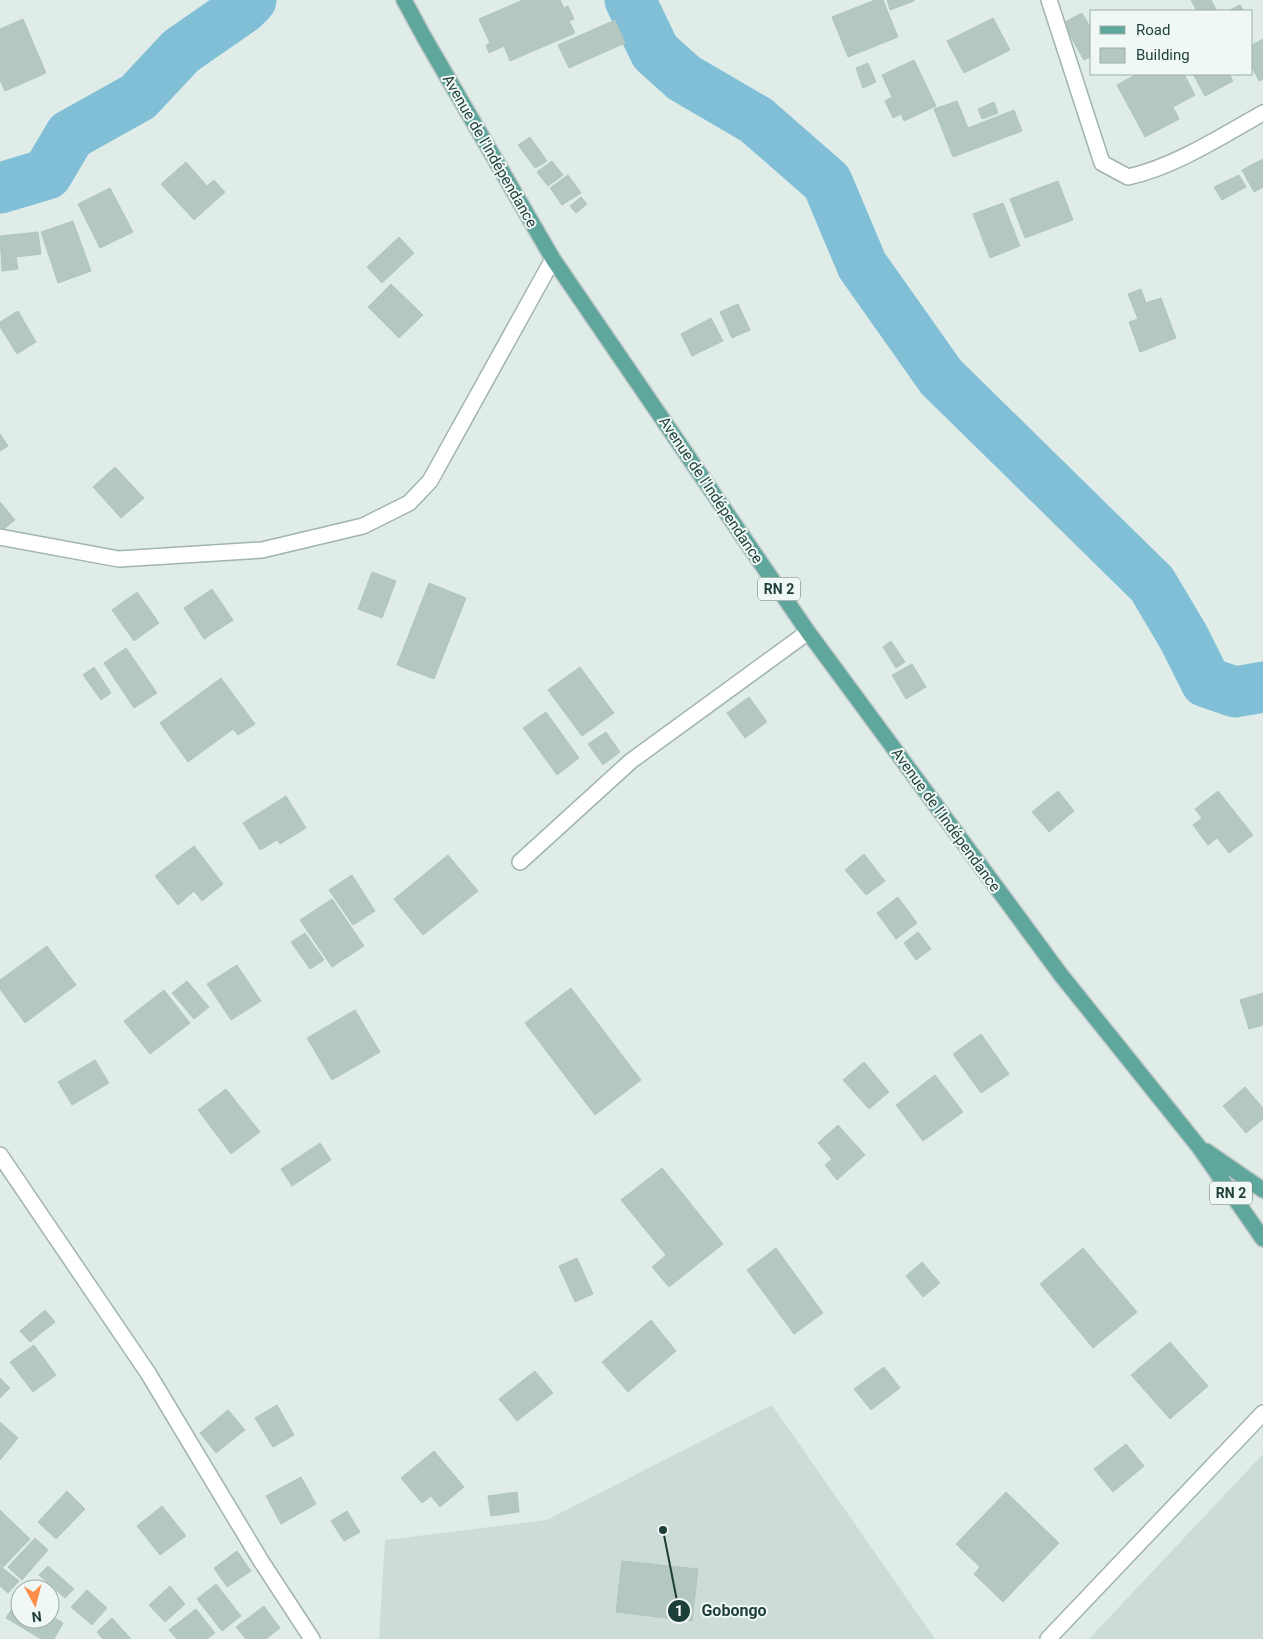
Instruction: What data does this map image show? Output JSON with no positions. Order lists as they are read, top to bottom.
{
  "streets": {
    "main road": ["Avenue de l'Indépendance", "RN 2"]
  },
  "places": ["Gobongo"],
  "legend": ["Road", "Building"],
  "north": "bottom"
}
